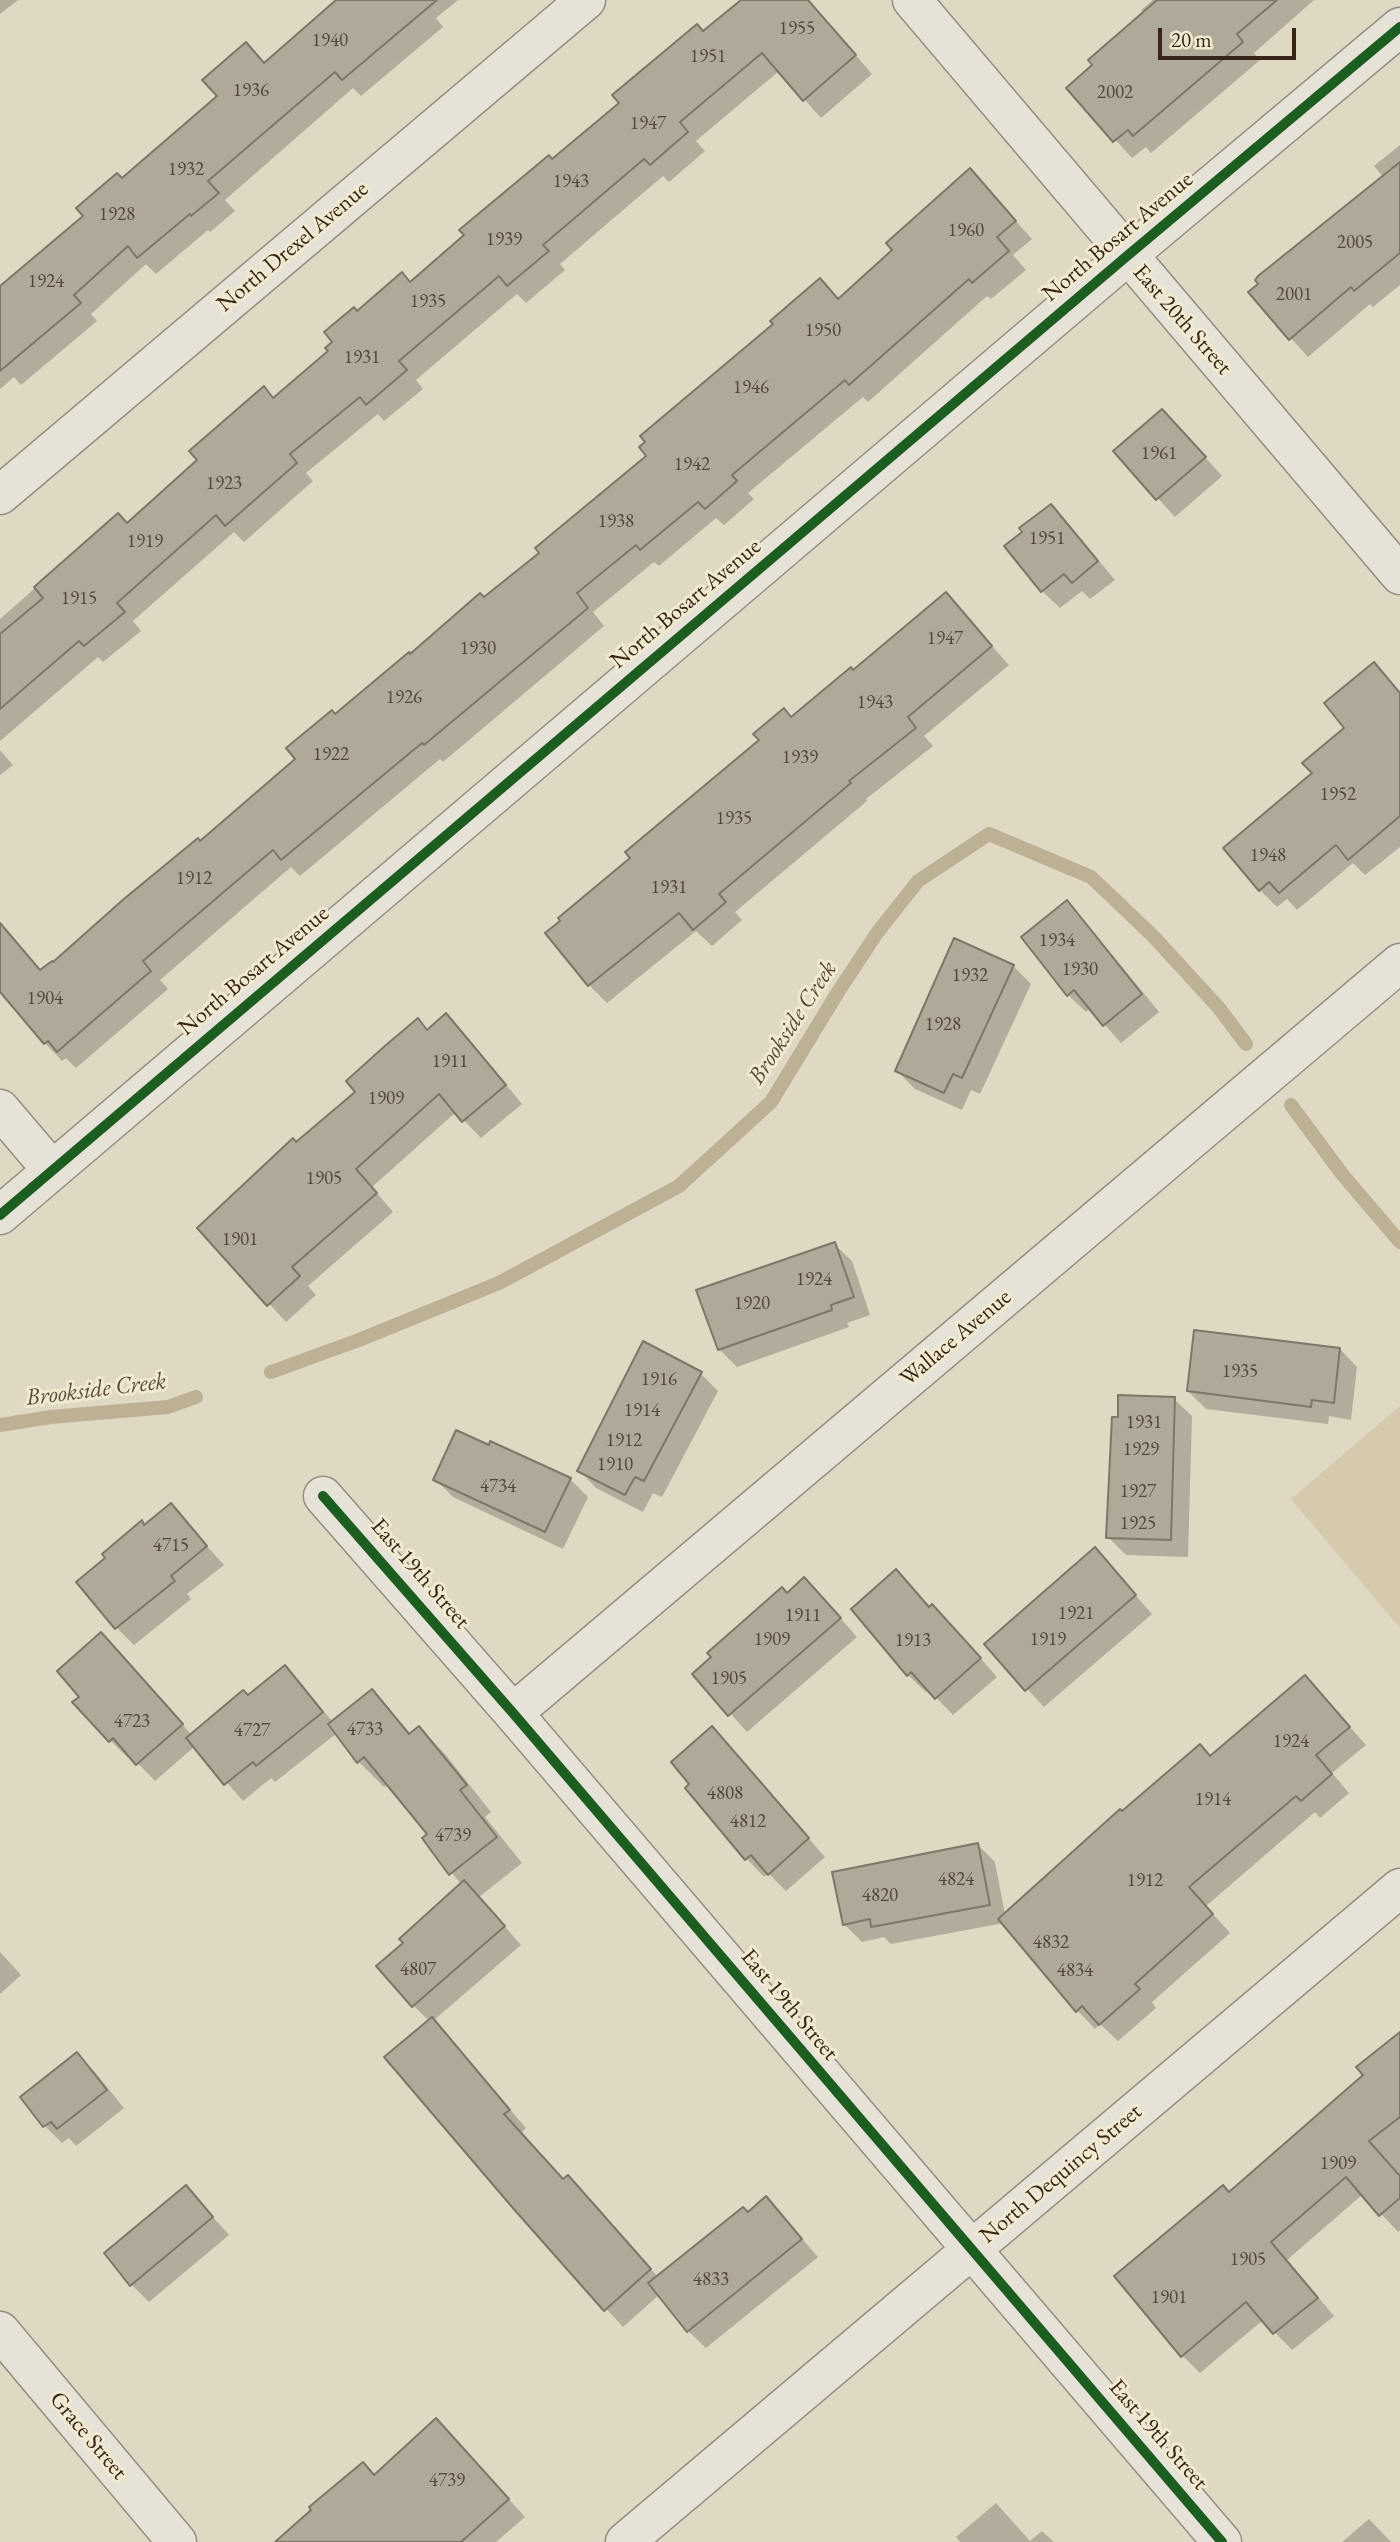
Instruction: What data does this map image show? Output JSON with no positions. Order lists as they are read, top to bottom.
{
  "streets": {
    "street": [
      "North Bosart Avenue",
      "North Drexel Avenue",
      "East 20th Street",
      "Wallace Avenue",
      "East 19th Street",
      "North Dequincy Street",
      "Grace Street"
    ]
  },
  "crossings": [
    ["North Bosart Avenue", "East 20th Street"],
    ["Wallace Avenue", "East 19th Street"],
    ["East 19th Street", "North Dequincy Street"]
  ],
  "water": ["Brookside Creek"],
  "house_numbers": [
    "1955",
    "1940",
    "1951",
    "1936",
    "2002",
    "1947",
    "1932",
    "1943",
    "1928",
    "1960",
    "1939",
    "2005",
    "1924",
    "2001",
    "1935",
    "1950",
    "1931",
    "1946",
    "1961",
    "1942",
    "1923",
    "1938",
    "1951",
    "1919",
    "1915",
    "1947",
    "1930",
    "1926",
    "1943",
    "1922",
    "1939",
    "1952",
    "1935",
    "1948",
    "1912",
    "1931",
    "1934",
    "1930",
    "1932",
    "1904",
    "1928",
    "1911",
    "1909",
    "1905",
    "1901",
    "1924",
    "1920",
    "1935",
    "1916",
    "1914",
    "1931",
    "1912",
    "1929",
    "1910",
    "4734",
    "1927",
    "1925",
    "4715",
    "1921",
    "1911",
    "1909",
    "1919",
    "1913",
    "1905",
    "4723",
    "4733",
    "4727",
    "1924",
    "4808",
    "1914",
    "4812",
    "4739",
    "4824",
    "1912",
    "4820",
    "4832",
    "4807",
    "4834",
    "1909",
    "1905",
    "4833",
    "1901",
    "4739"
  ],
  "scale_bar": "20 m"
}
